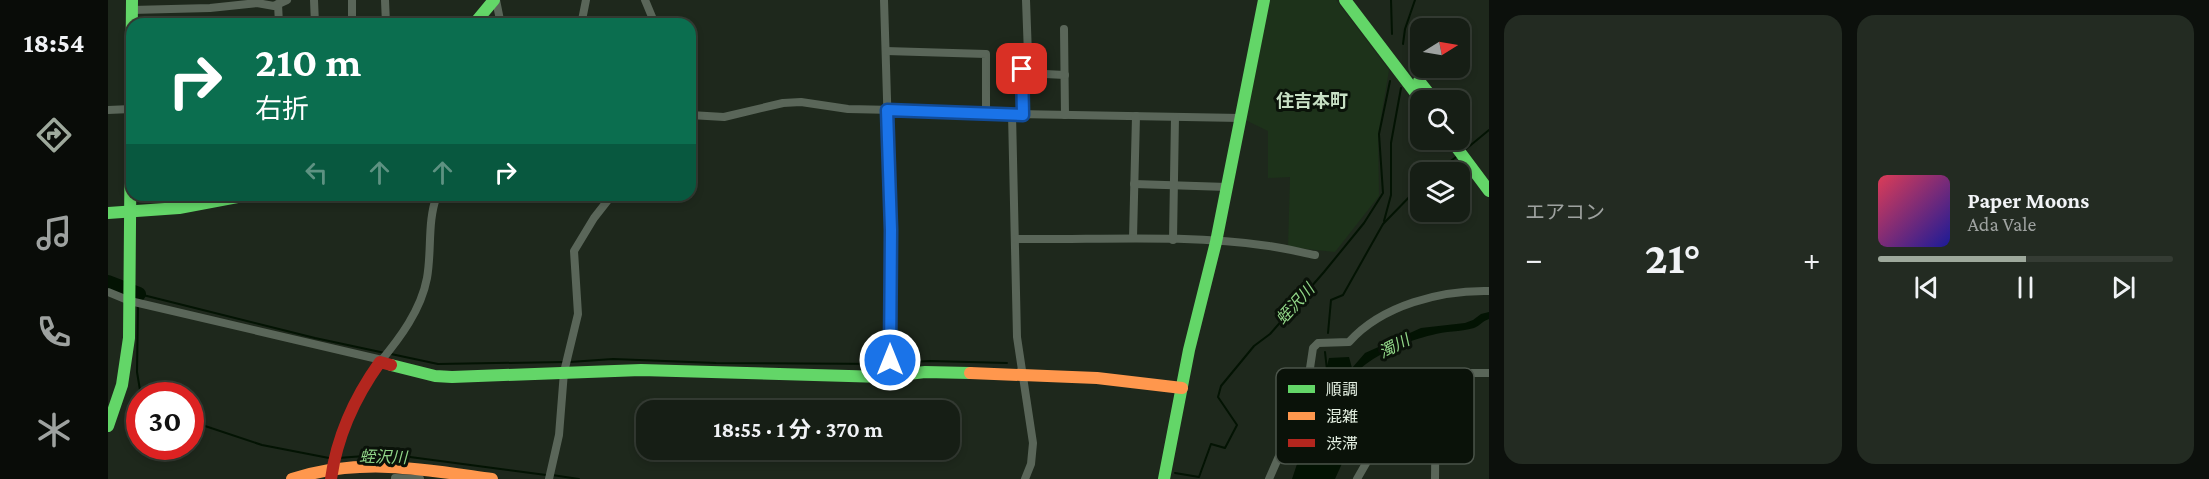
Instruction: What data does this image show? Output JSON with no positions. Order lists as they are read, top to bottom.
{
  "districts": ["住吉本町"],
  "water": ["蛭沢川", "濁川"],
  "legend": ["順調", "混雑", "渋滞"],
  "north": "right",
  "page": {
    "tabs": "18:54",
    "tile": "エアコン",
    "turn": ["210 m", "右折"],
    "song": ["Paper Moons", "Ada Vale"],
    "heat": ["−", "21°", "+"],
    "limit": "30",
    "trip": "18:55 · 1 分 · 370 m"
  }
}
